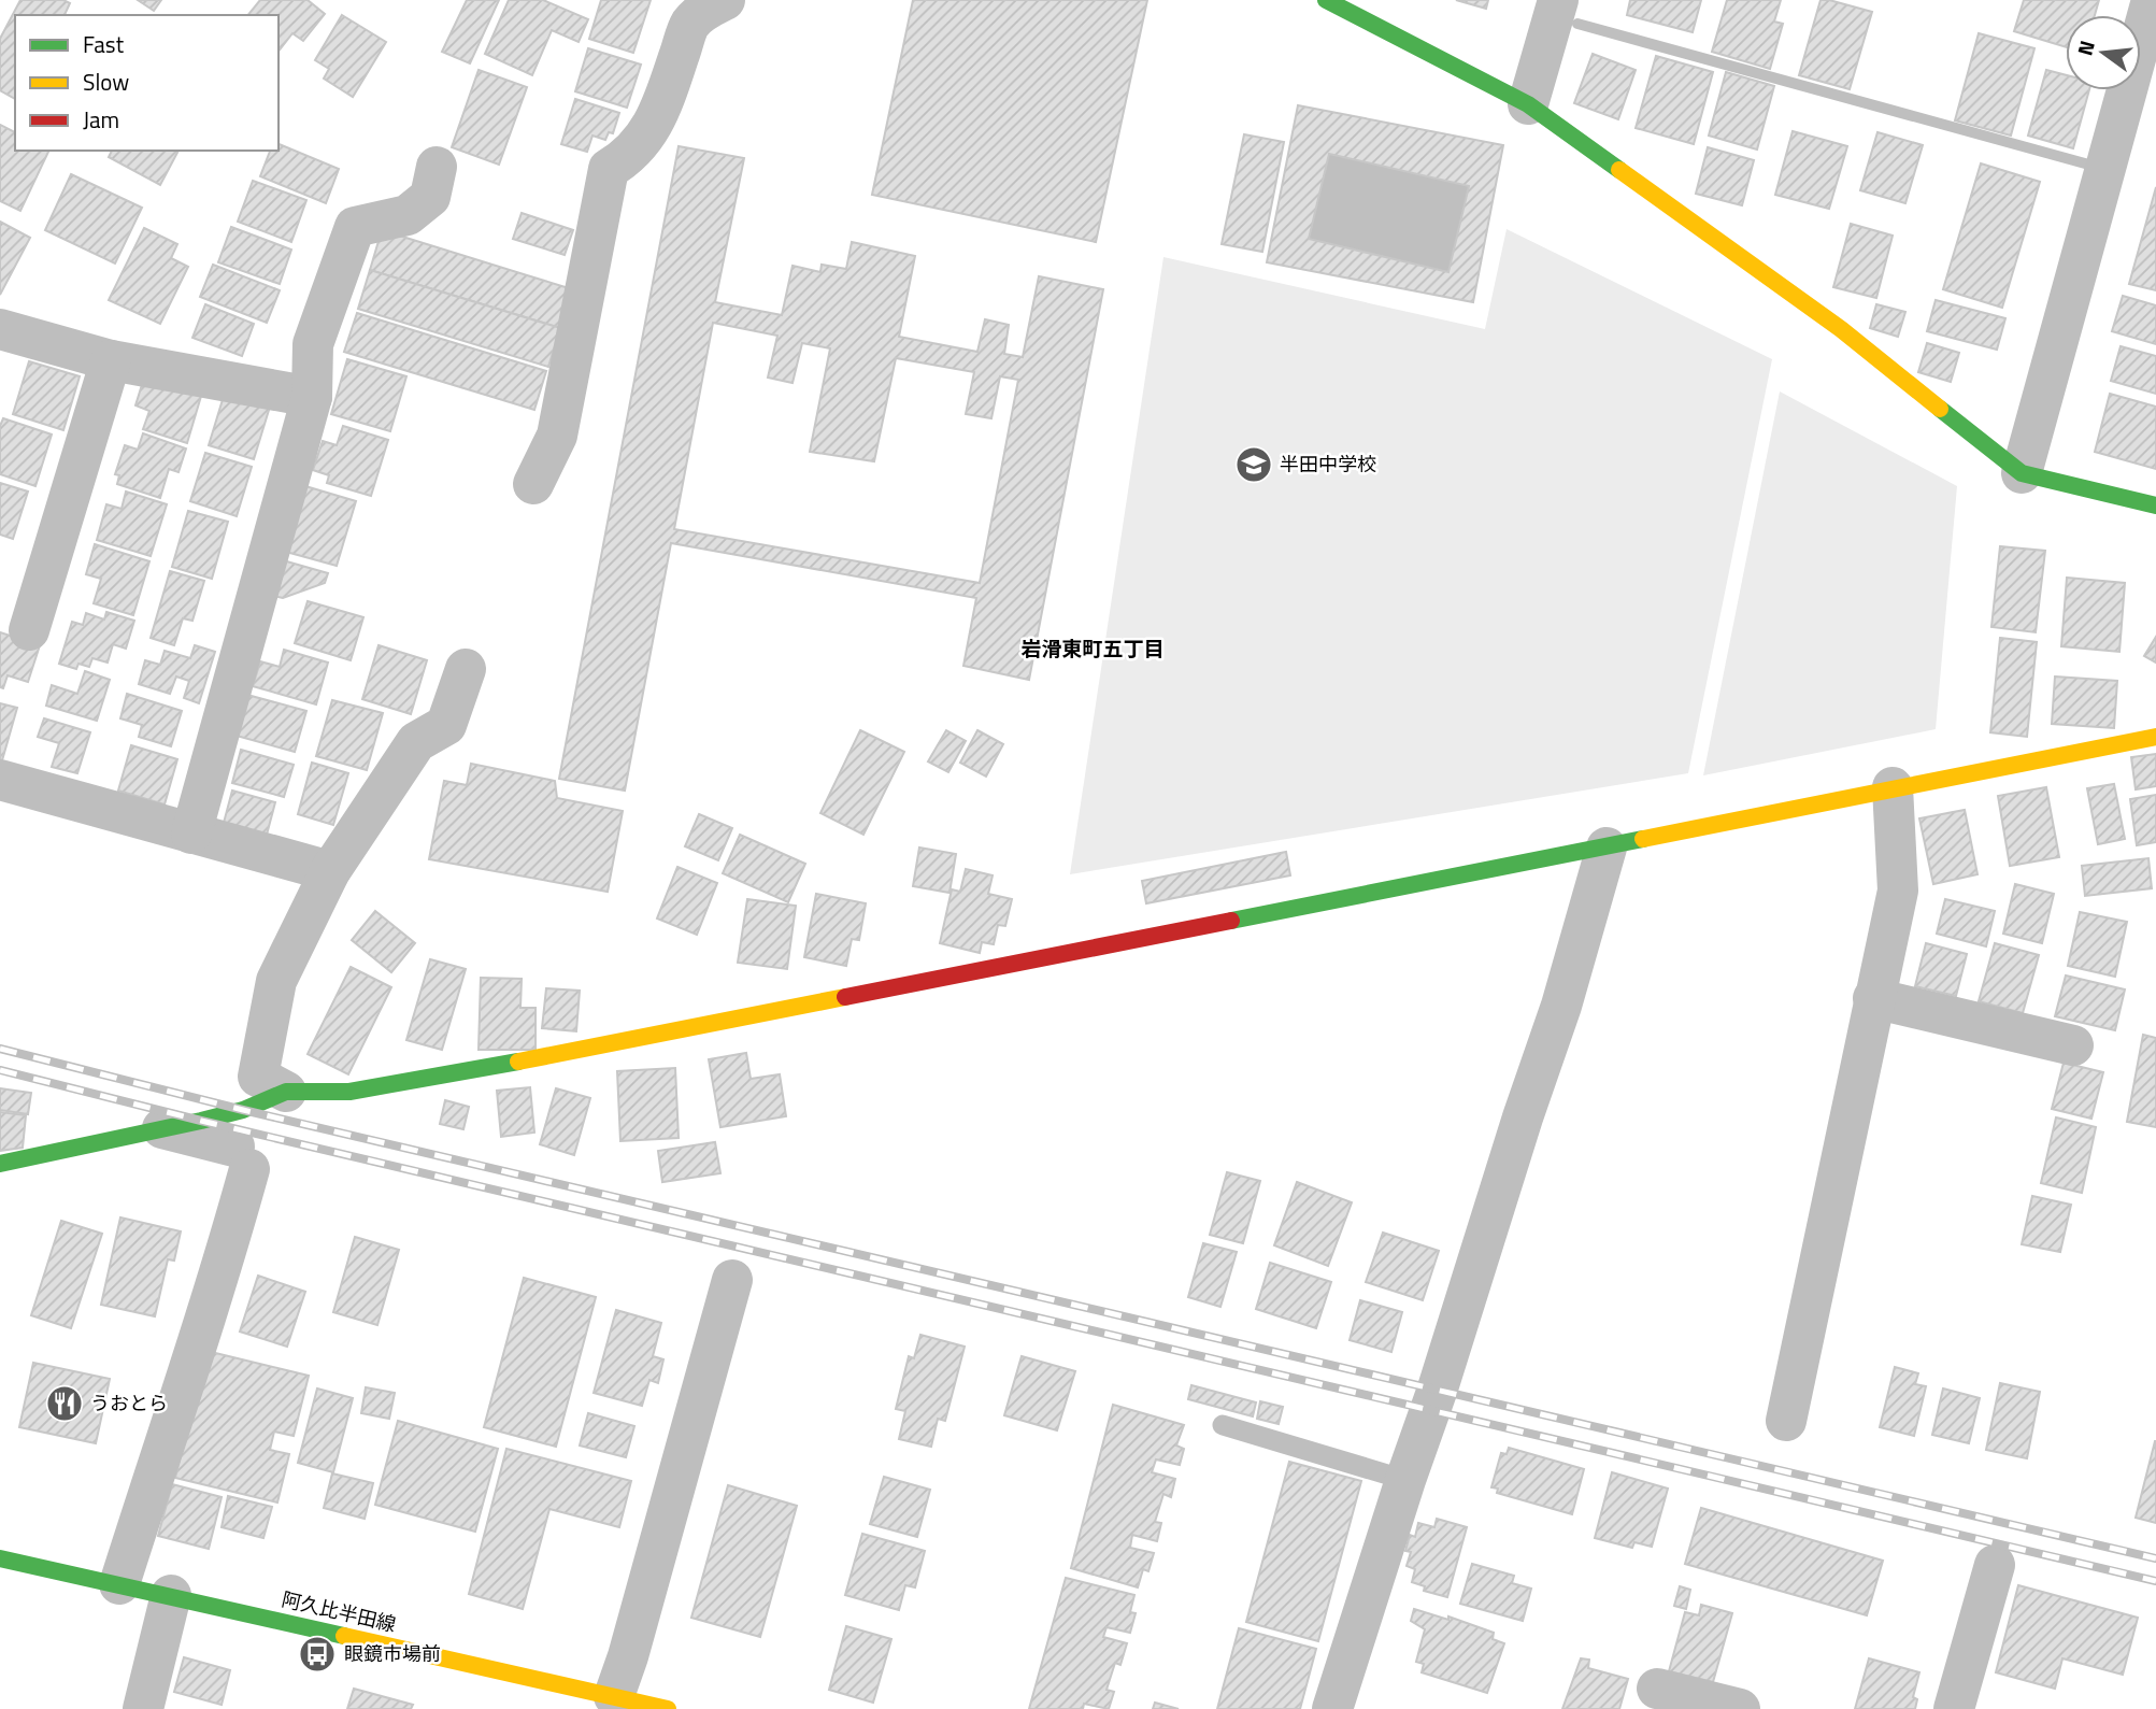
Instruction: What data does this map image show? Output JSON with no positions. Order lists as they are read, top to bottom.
{
  "streets": {
    "street": ["阿久比半田線"]
  },
  "districts": ["岩滑東町五丁目"],
  "places": {
    "school or university": ["半田中学校"],
    "restaurant": ["うおとら"],
    "bus stop": ["眼鏡市場前"]
  },
  "legend": ["Fast", "Slow", "Jam"],
  "north": "left"
}
